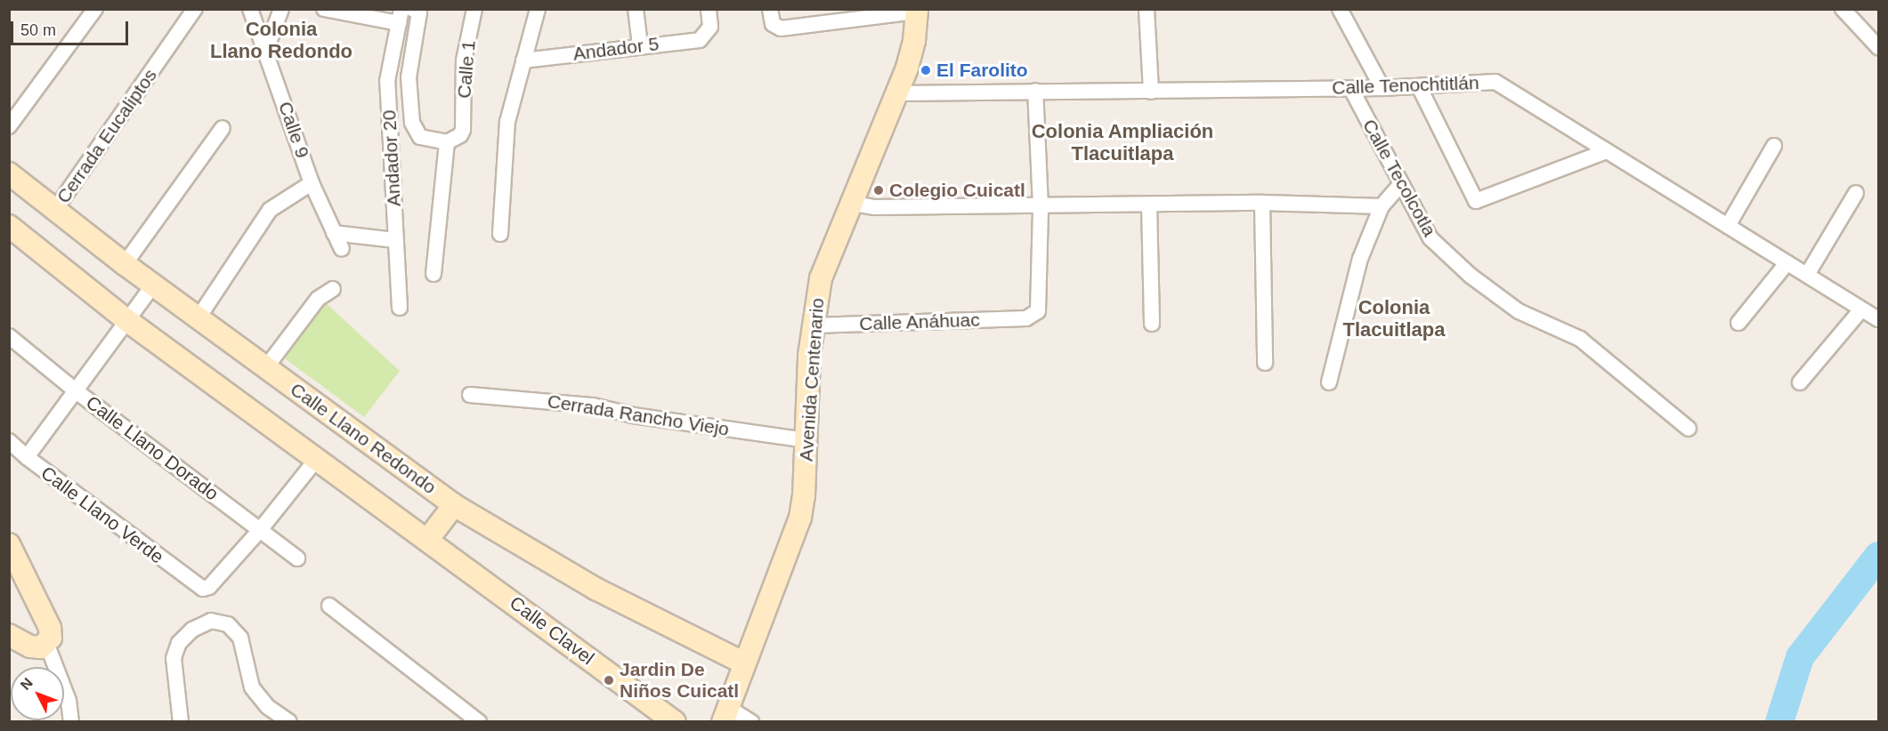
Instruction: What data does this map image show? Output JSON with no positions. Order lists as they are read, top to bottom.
{
  "streets": {
    "street": [
      "Andador 5",
      "Calle 1",
      "Calle Tenochtitlán",
      "Calle 9",
      "Cerrada Eucaliptos",
      "Andador 20",
      "Calle Tecolcotla",
      "Calle Anáhuac",
      "Avenida Centenario",
      "Cerrada Rancho Viejo",
      "Calle Llano Redondo",
      "Calle Llano Dorado",
      "Calle Llano Verde",
      "Calle Clavel"
    ]
  },
  "crossings": [
    ["Calle Tenochtitlán", "Calle Tecolcotla"],
    ["Calle Tenochtitlán", "Avenida Centenario"],
    ["Cerrada Eucaliptos", "Calle Llano Redondo"],
    ["Calle Anáhuac", "Avenida Centenario"],
    ["Avenida Centenario", "Cerrada Rancho Viejo"],
    ["Avenida Centenario", "Calle Llano Redondo"],
    ["Calle Llano Dorado", "Calle Llano Verde"]
  ],
  "districts": ["Colonia Llano Redondo", "Colonia Ampliación Tlacuitlapa", "Colonia Tlacuitlapa"],
  "places": ["El Farolito", "Colegio Cuicatl", "Jardin De Niños Cuicatl"],
  "scale_bar": "50 m",
  "north": "top left"
}
